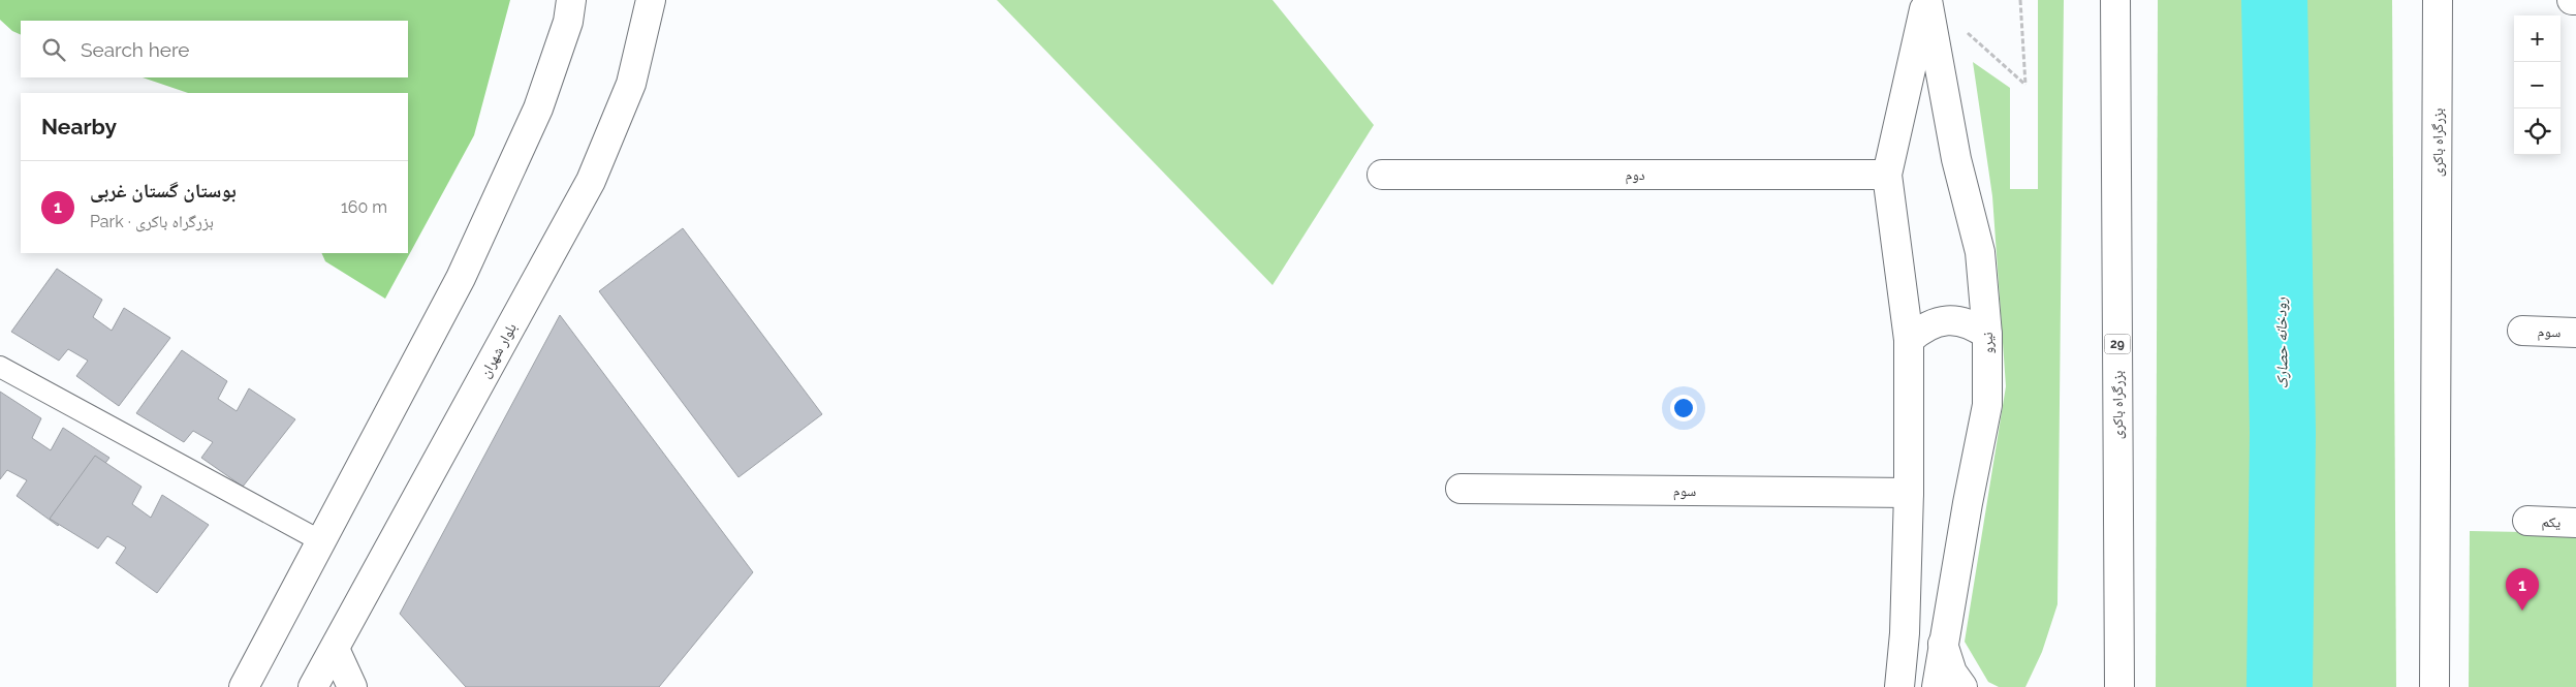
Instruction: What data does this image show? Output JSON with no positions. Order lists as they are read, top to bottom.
{
  "streets": {
    "main road": [
      "بزرگراه باکری",
      "دوم",
      "سوم",
      "نیرو",
      "29",
      "بلوار شهران",
      "یکم"
    ]
  },
  "crossings": [
    ["دوم", "نیرو"],
    ["سوم", "نیرو"]
  ],
  "water": ["رودخانه حصارک"],
  "page": {
    "map_buttons": ["+", "−"],
    "search": "Search here",
    "heading": "Nearby",
    "list": [
      {
        "mark": "1",
        "name": "بوستان گستان غربی",
        "note": "Park · بزرگراه باکری",
        "value": "160 m"
      }
    ],
    "pins": "1"
  }
}
